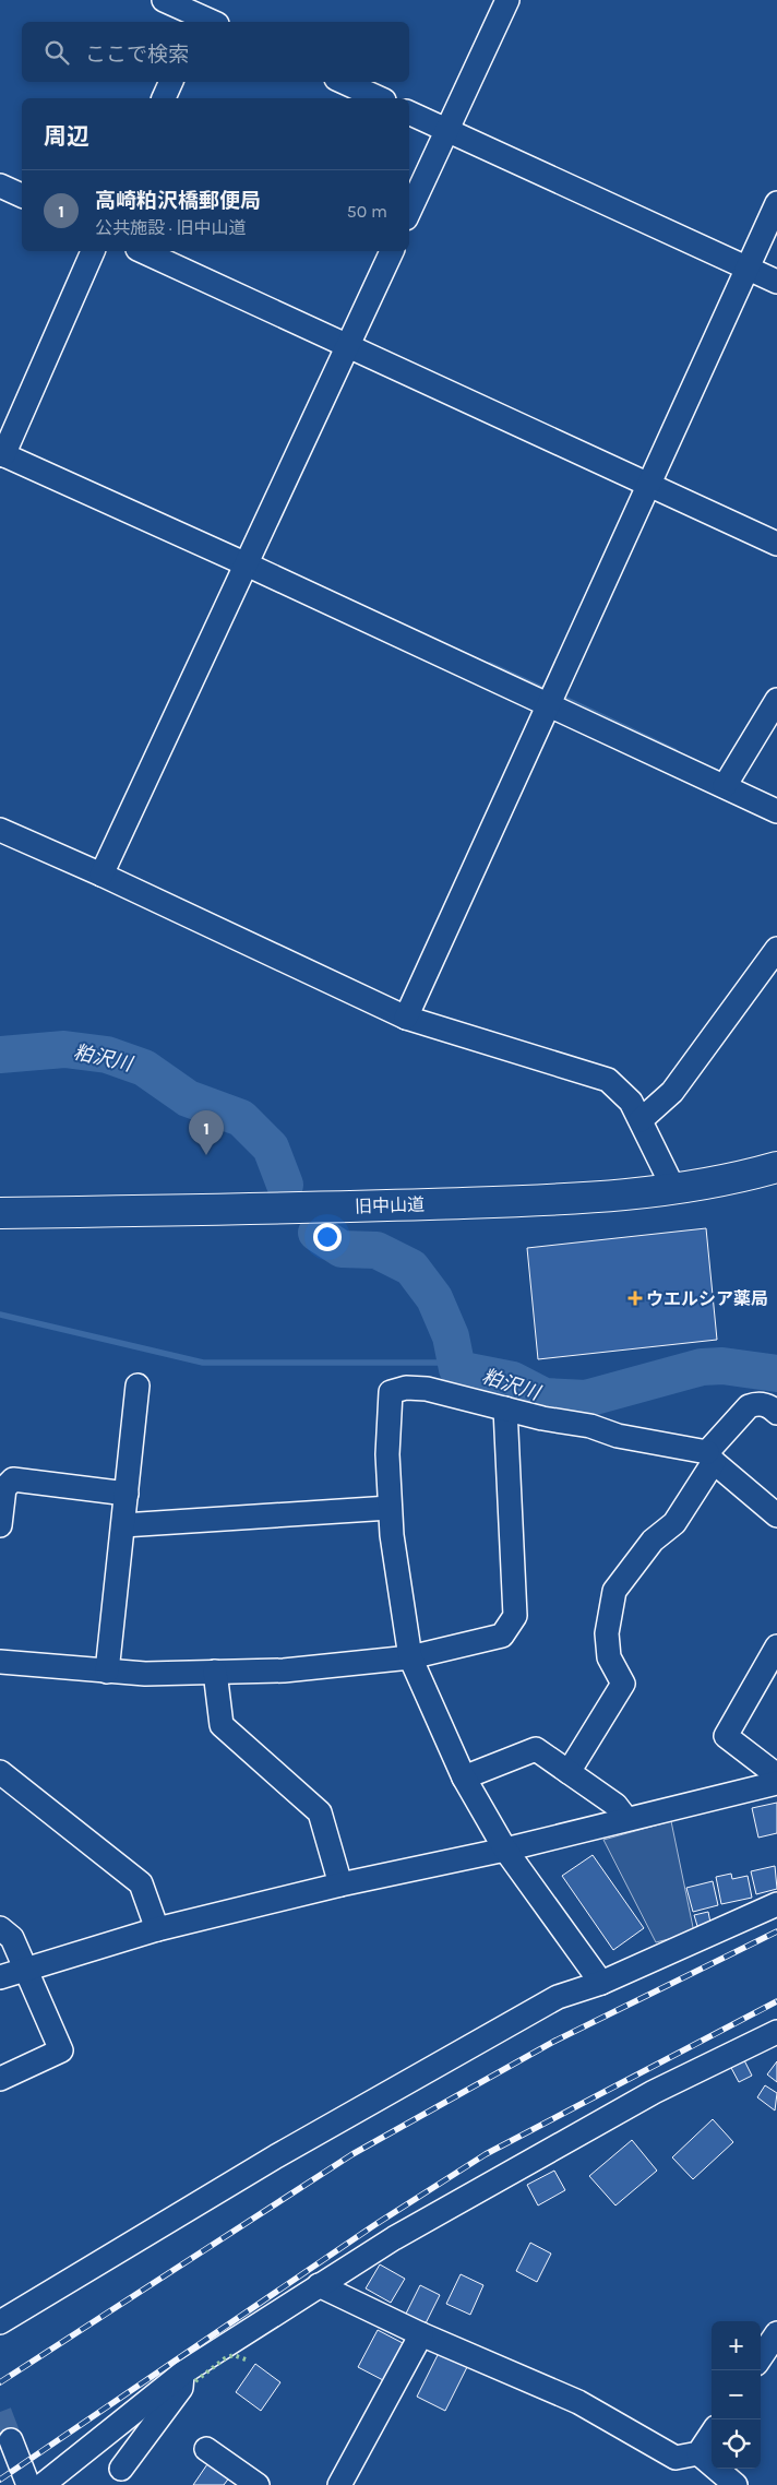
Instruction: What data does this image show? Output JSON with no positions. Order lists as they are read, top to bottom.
{
  "streets": {
    "main road": ["旧中山道"]
  },
  "water": ["粕沢川"],
  "places": {
    "health": ["ウエルシア薬局"]
  },
  "page": {
    "search": "ここで検索",
    "heading": "周辺",
    "list": [
      {
        "mark": "1",
        "name": "高崎粕沢橋郵便局",
        "note": "公共施設 · 旧中山道",
        "value": "50 m"
      }
    ],
    "pins": "1",
    "map_buttons": ["+", "−"]
  }
}
